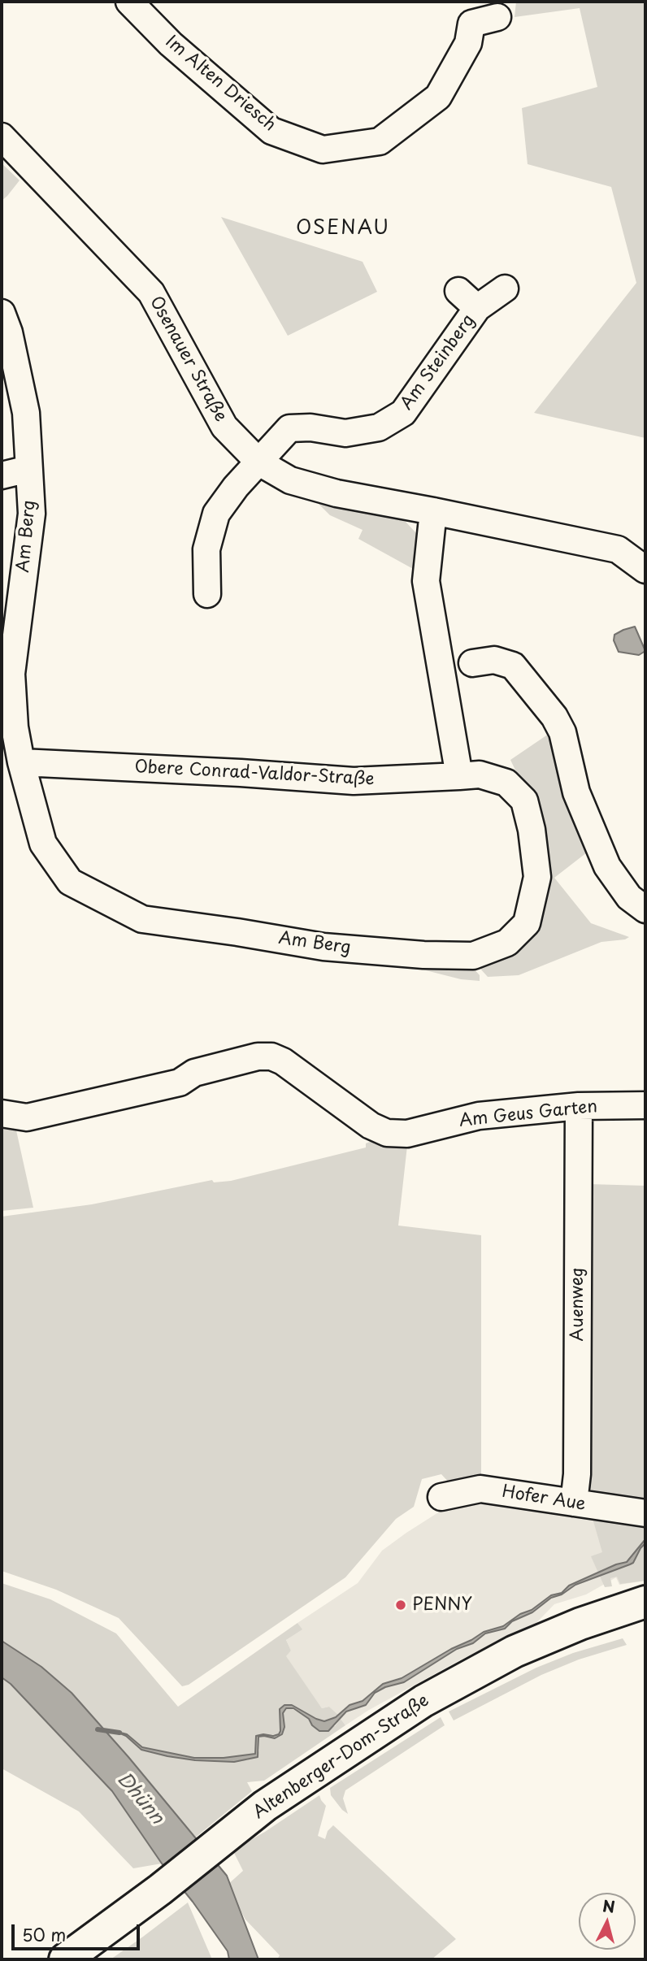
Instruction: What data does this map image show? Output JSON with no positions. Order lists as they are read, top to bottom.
{
  "streets": {
    "main road": ["Altenberger-Dom-Straße"],
    "street": [
      "Im Alten Driesch",
      "Osenauer Straße",
      "Am Steinberg",
      "Am Berg",
      "Obere Conrad-Valdor-Straße",
      "Am Geus Garten",
      "Auenweg",
      "Hofer Aue"
    ]
  },
  "crossings": [
    ["Osenauer Straße", "Am Steinberg"],
    ["Am Berg", "Obere Conrad-Valdor-Straße"],
    ["Am Geus Garten", "Auenweg"],
    ["Auenweg", "Hofer Aue"]
  ],
  "districts": ["OSENAU"],
  "water": ["Dhünn"],
  "places": ["PENNY"],
  "scale_bar": "50 m",
  "north": "top"
}
